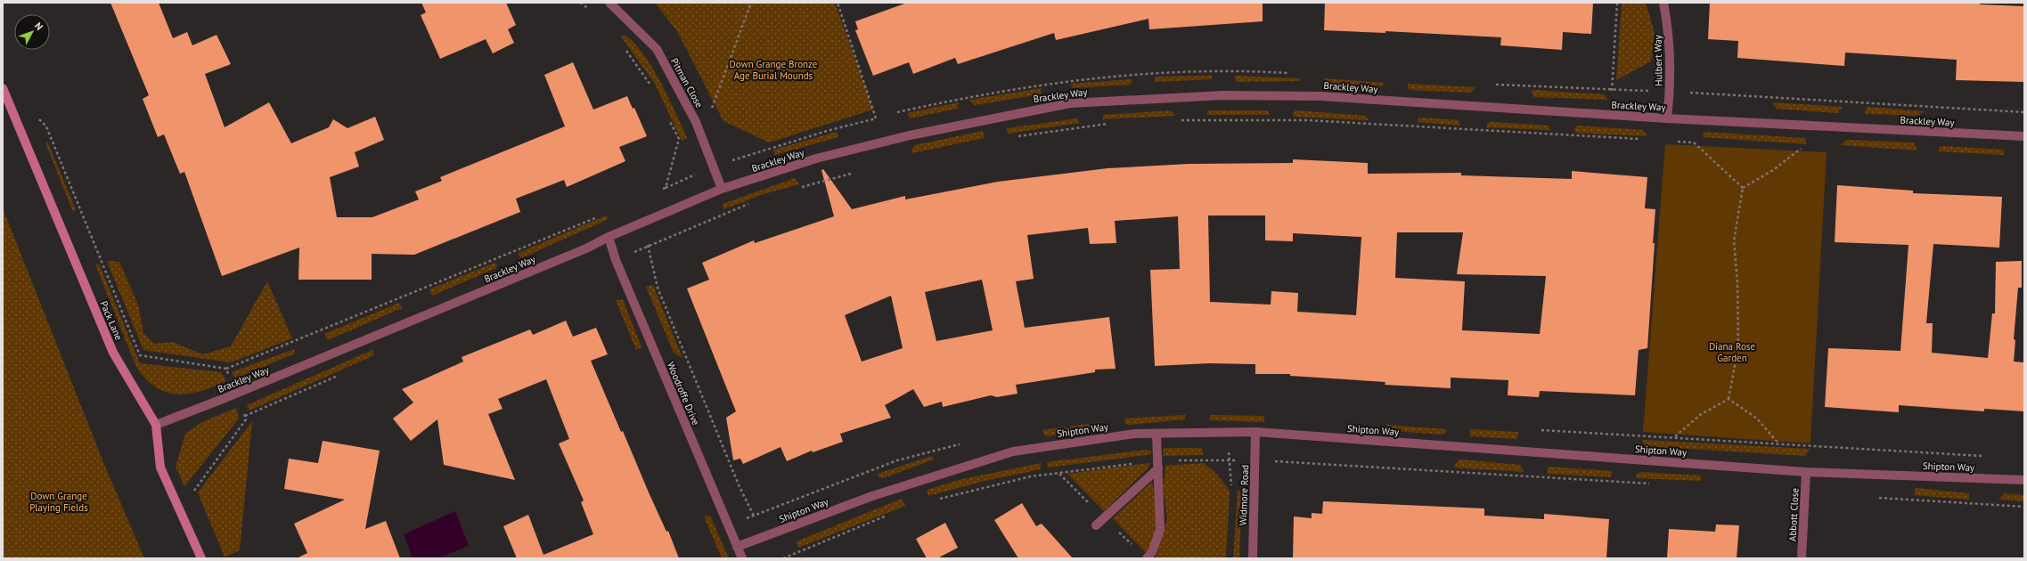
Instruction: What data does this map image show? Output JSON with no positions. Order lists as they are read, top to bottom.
{
  "streets": {
    "street": [
      "Hulbert Way",
      "Pitman Close",
      "Brackley Way",
      "Pack Lane",
      "Woodroffe Drive",
      "Shipton Way",
      "Widmore Road",
      "Abbott Close"
    ]
  },
  "crossings": [
    ["Hulbert Way", "Brackley Way"],
    ["Pitman Close", "Brackley Way"],
    ["Brackley Way", "Pack Lane"],
    ["Brackley Way", "Woodroffe Drive"],
    ["Woodroffe Drive", "Shipton Way"],
    ["Shipton Way", "Widmore Road"],
    ["Shipton Way", "Abbott Close"]
  ],
  "parks": ["Down Grange Bronze Age Burial Mounds", "Diana Rose Garden", "Down Grange Playing Fields"],
  "north": "top right"
}
